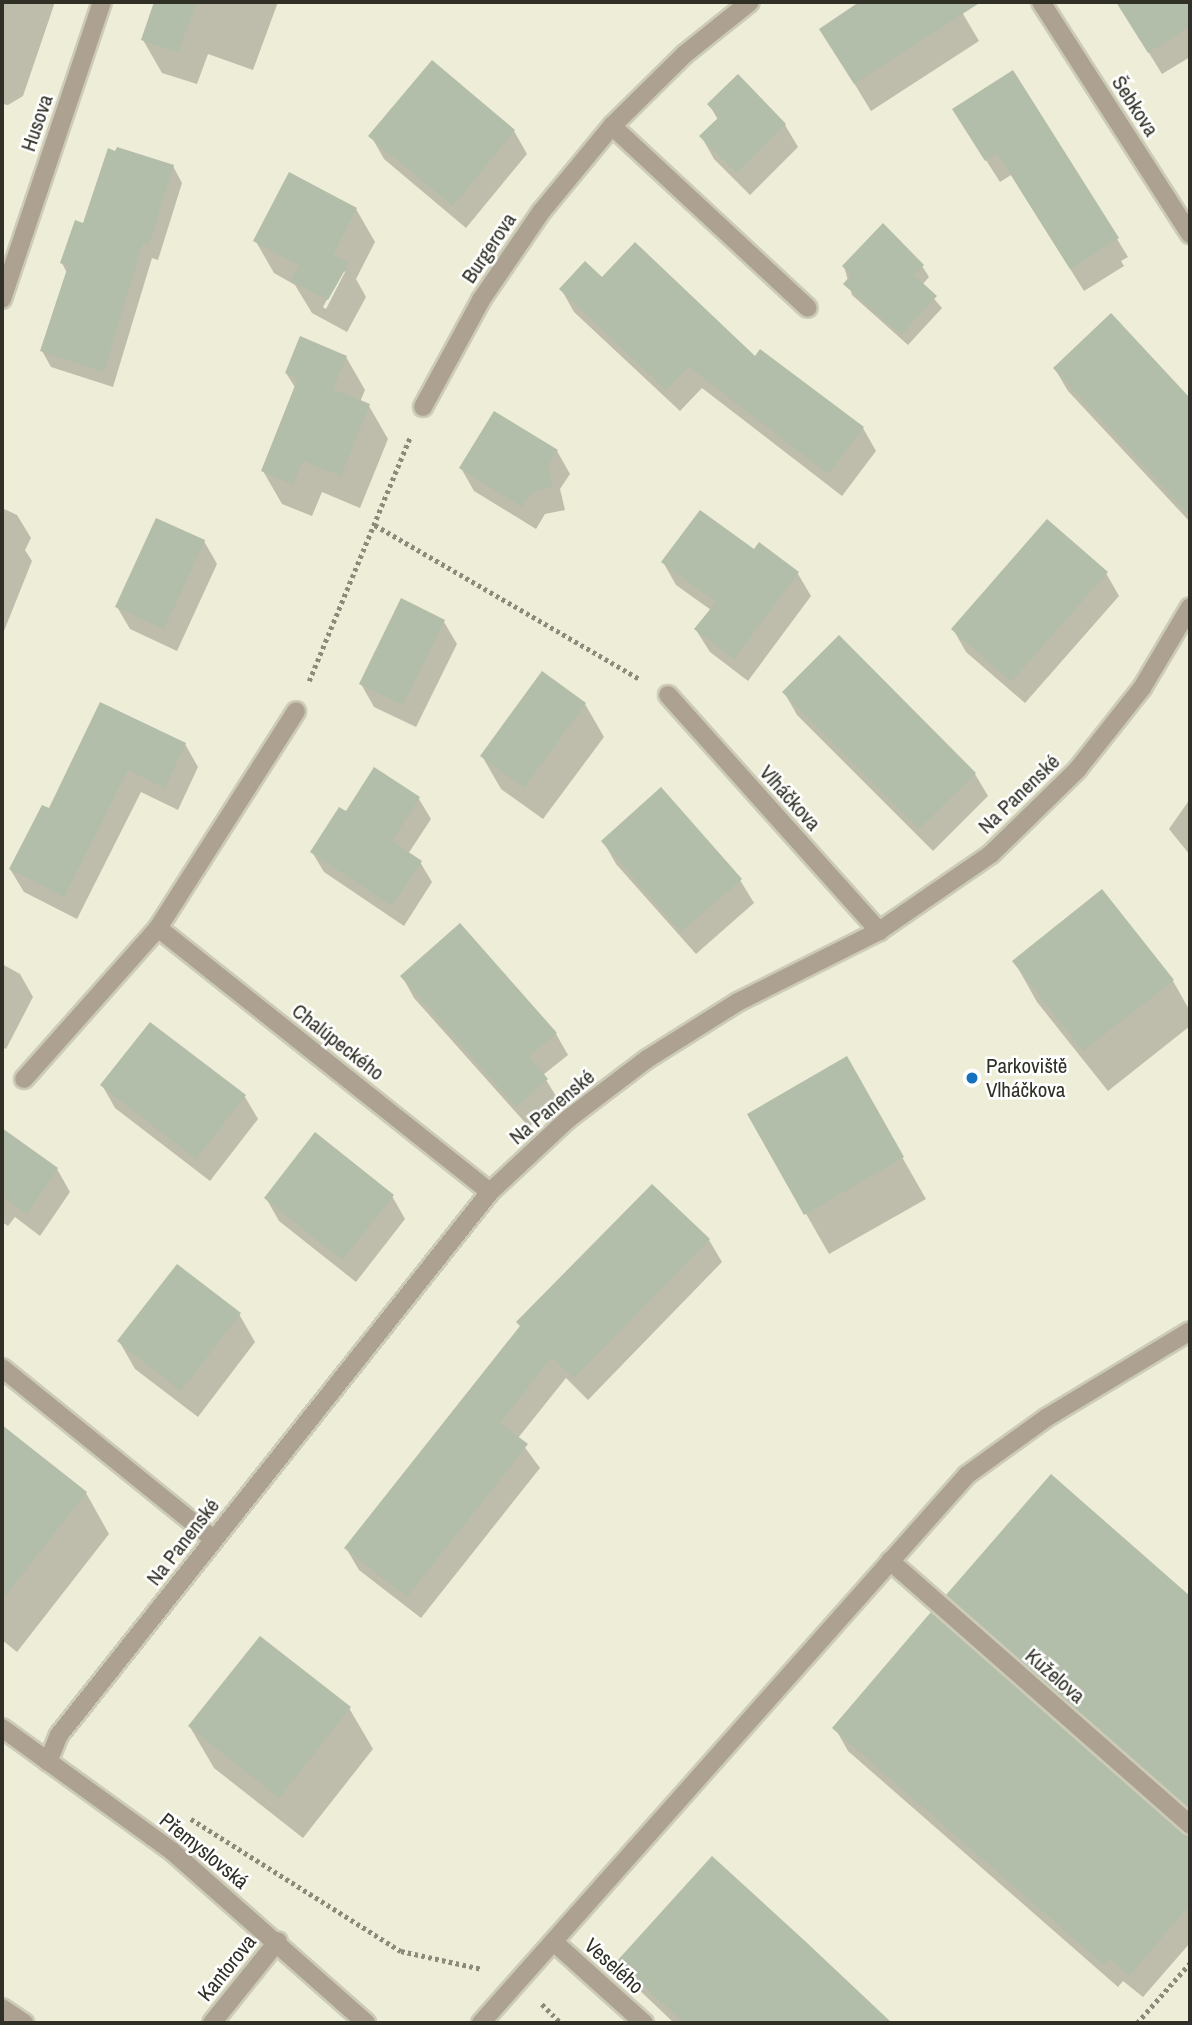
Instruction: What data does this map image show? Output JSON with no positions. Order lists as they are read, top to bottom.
{
  "streets": {
    "street": [
      "Šebkova",
      "Husova",
      "Burgerova",
      "Na Panenské",
      "Vlháčkova",
      "Chalúpeckého",
      "Kuželova",
      "Přemyslovská",
      "Veselého",
      "Kantorova"
    ]
  },
  "crossings": [
    ["Na Panenské", "Vlháčkova"],
    ["Na Panenské", "Chalúpeckého"],
    ["Na Panenské", "Přemyslovská"],
    ["Přemyslovská", "Kantorova"]
  ],
  "places": ["Parkoviště Vlháčkova"]
}
